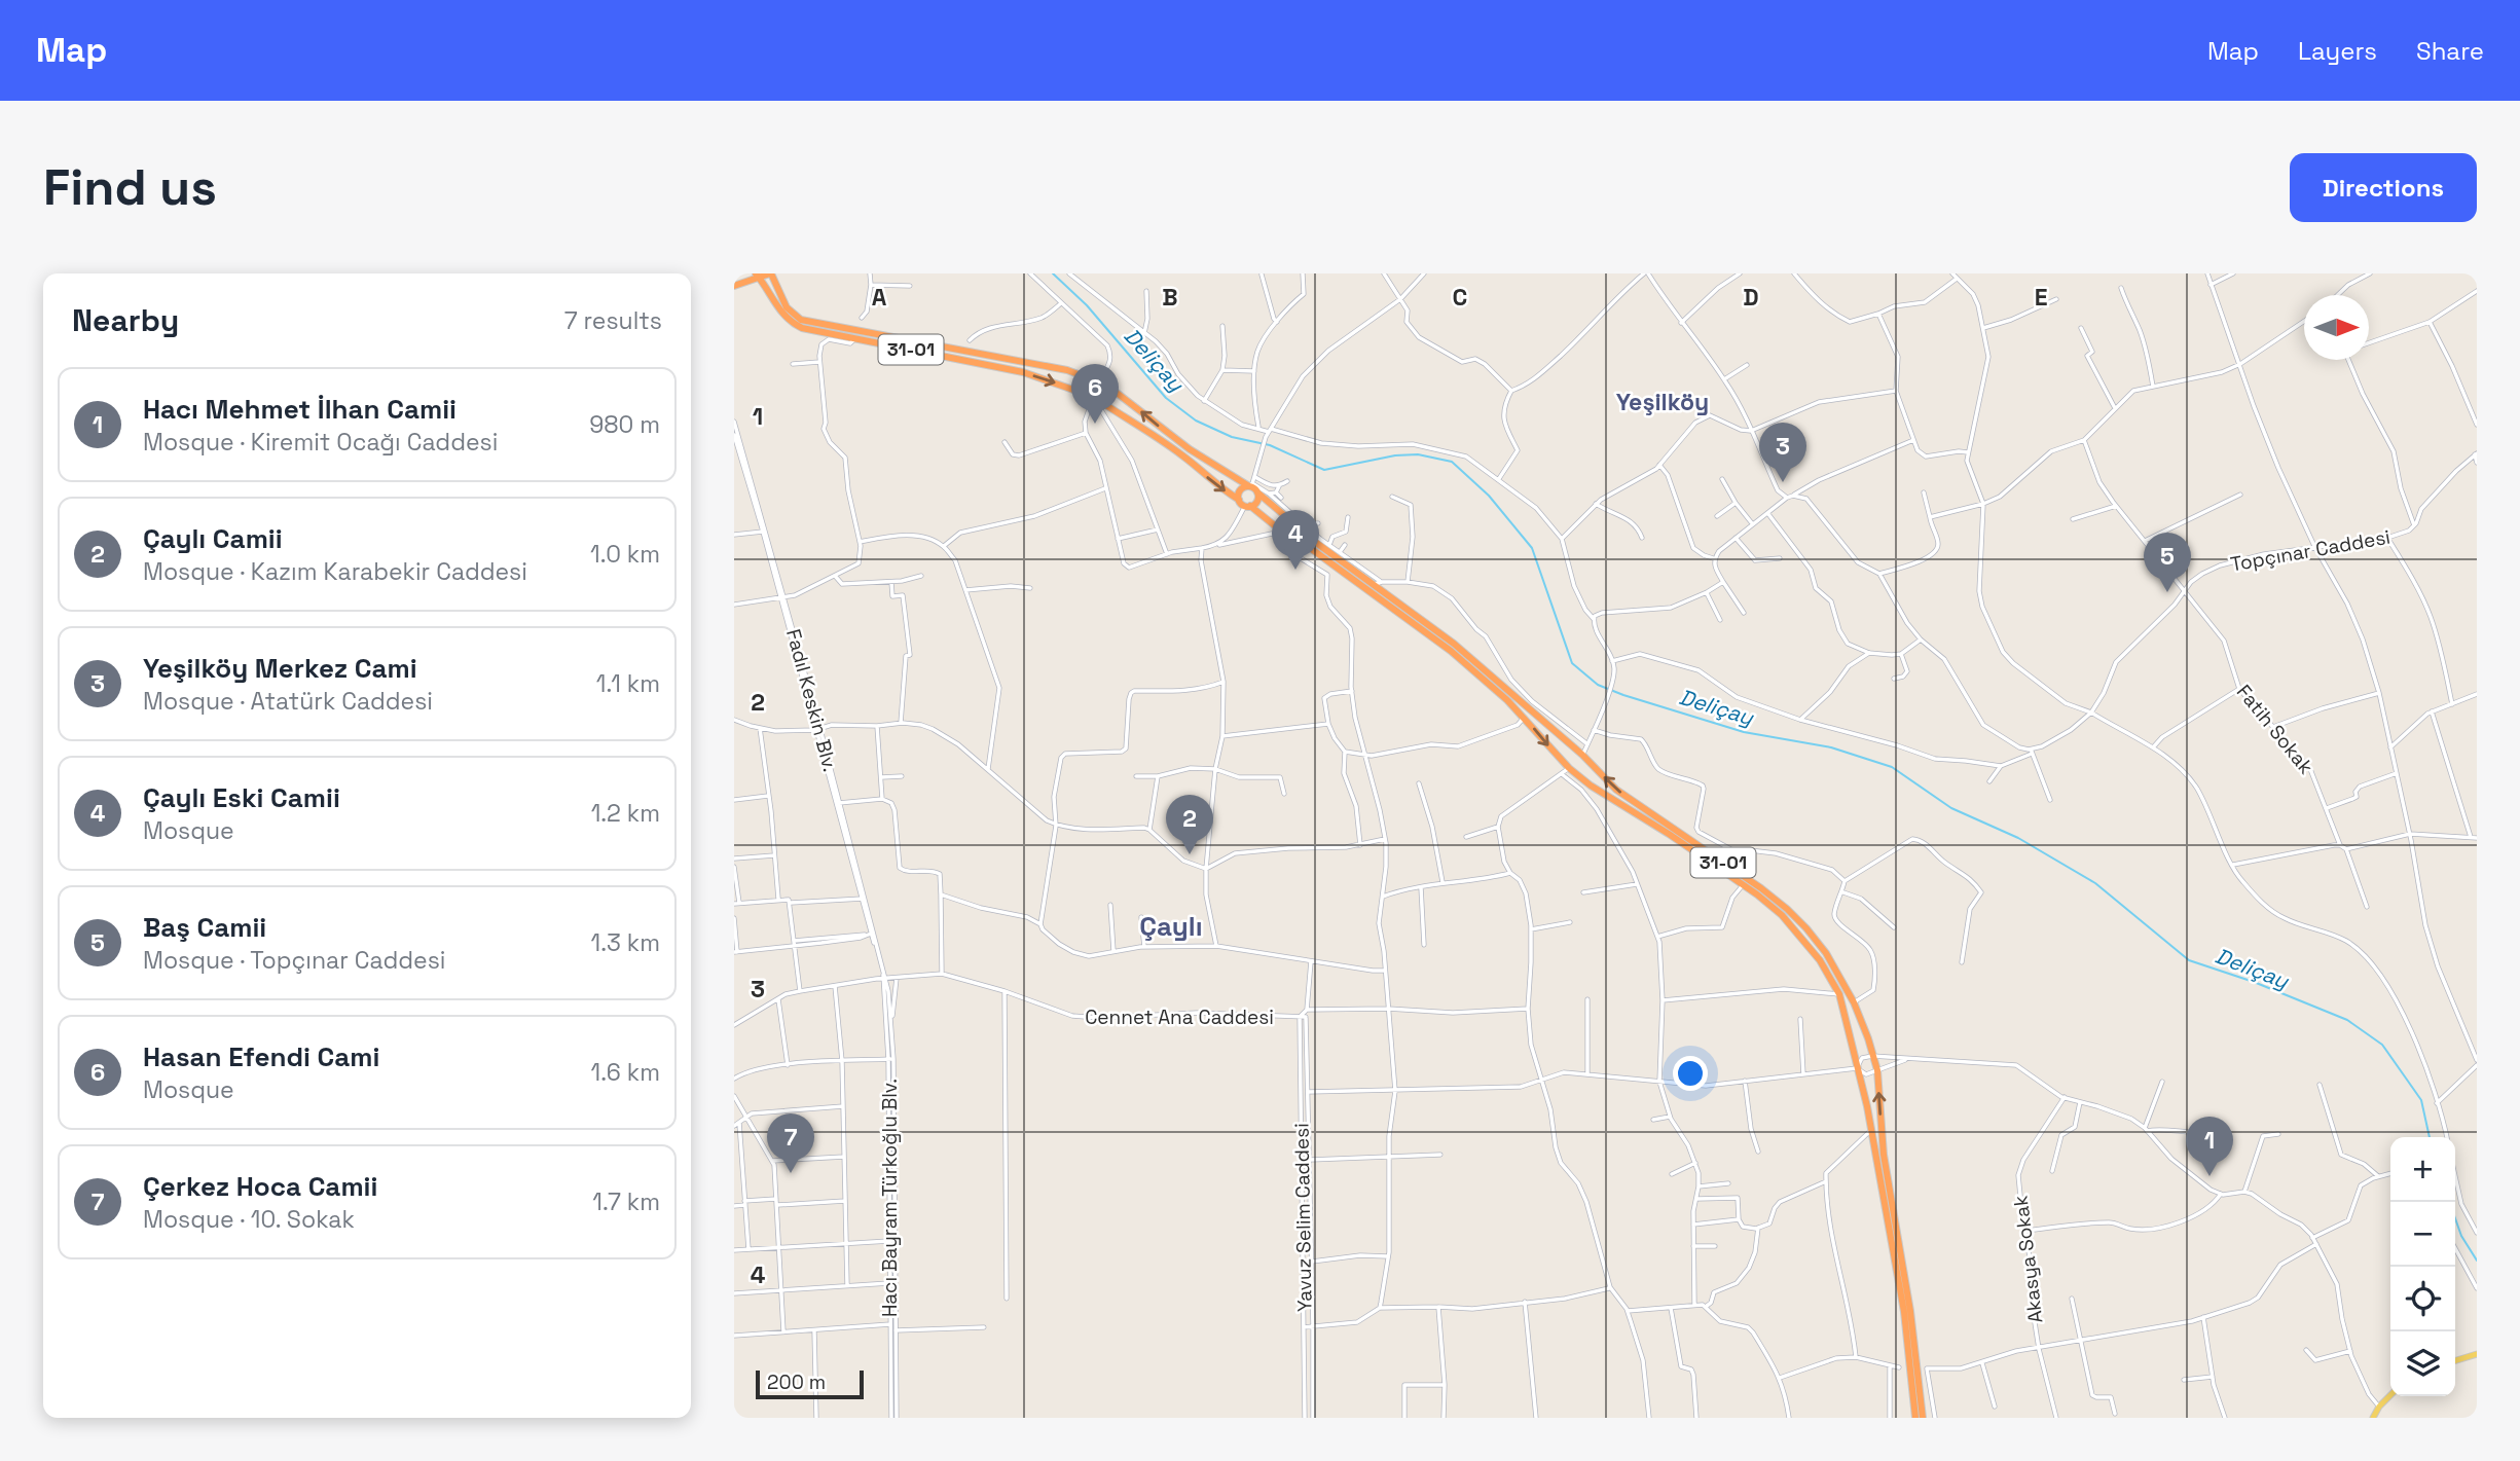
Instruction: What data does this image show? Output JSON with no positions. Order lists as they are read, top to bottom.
{
  "streets": {
    "highway": ["31-01"],
    "street": [
      "Topçınar Caddesi",
      "Fadıl Keskin Blv.",
      "Fatih Sokak",
      "Cennet Ana Caddesi",
      "Hacı Bayram Türkoğlu Blv.",
      "Yavuz Selim Caddesi",
      "Akasya Sokak"
    ]
  },
  "crossings": [
    ["Topçınar Caddesi", "Fatih Sokak"],
    ["Fadıl Keskin Blv.", "Cennet Ana Caddesi"],
    ["Fadıl Keskin Blv.", "Hacı Bayram Türkoğlu Blv."],
    ["Cennet Ana Caddesi", "Hacı Bayram Türkoğlu Blv."],
    ["Cennet Ana Caddesi", "Yavuz Selim Caddesi"]
  ],
  "districts": ["Yeşilköy", "Çaylı"],
  "water": ["Deliçay"],
  "scale_bar": "200 m",
  "north": "right",
  "page": {
    "header": "Map",
    "nav": ["Map", "Layers", "Share"],
    "buttons": "Directions",
    "title": "Find us",
    "heading": ["Nearby", "7 results"],
    "pins": [
      "6",
      "3",
      "4",
      "5",
      "2",
      "7",
      "1"
    ],
    "list": [
      {
        "mark": "1",
        "name": "Hacı Mehmet İlhan Camii",
        "note": "Mosque · Kiremit Ocağı Caddesi",
        "value": "980 m"
      },
      {
        "mark": "2",
        "name": "Çaylı Camii",
        "note": "Mosque · Kazım Karabekir Caddesi",
        "value": "1.0 km"
      },
      {
        "mark": "3",
        "name": "Yeşilköy Merkez Cami",
        "note": "Mosque · Atatürk Caddesi",
        "value": "1.1 km"
      },
      {
        "mark": "4",
        "name": "Çaylı Eski Camii",
        "note": "Mosque",
        "value": "1.2 km"
      },
      {
        "mark": "5",
        "name": "Baş Camii",
        "note": "Mosque · Topçınar Caddesi",
        "value": "1.3 km"
      },
      {
        "mark": "6",
        "name": "Hasan Efendi Cami",
        "note": "Mosque",
        "value": "1.6 km"
      },
      {
        "mark": "7",
        "name": "Çerkez Hoca Camii",
        "note": "Mosque · 10. Sokak",
        "value": "1.7 km"
      }
    ],
    "map_buttons": ["+", "−"],
    "scale": "200 m"
  },
  "grid": {
    "columns": [
      "A",
      "B",
      "C",
      "D",
      "E"
    ],
    "rows": [
      "1",
      "2",
      "3",
      "4"
    ]
  }
}
